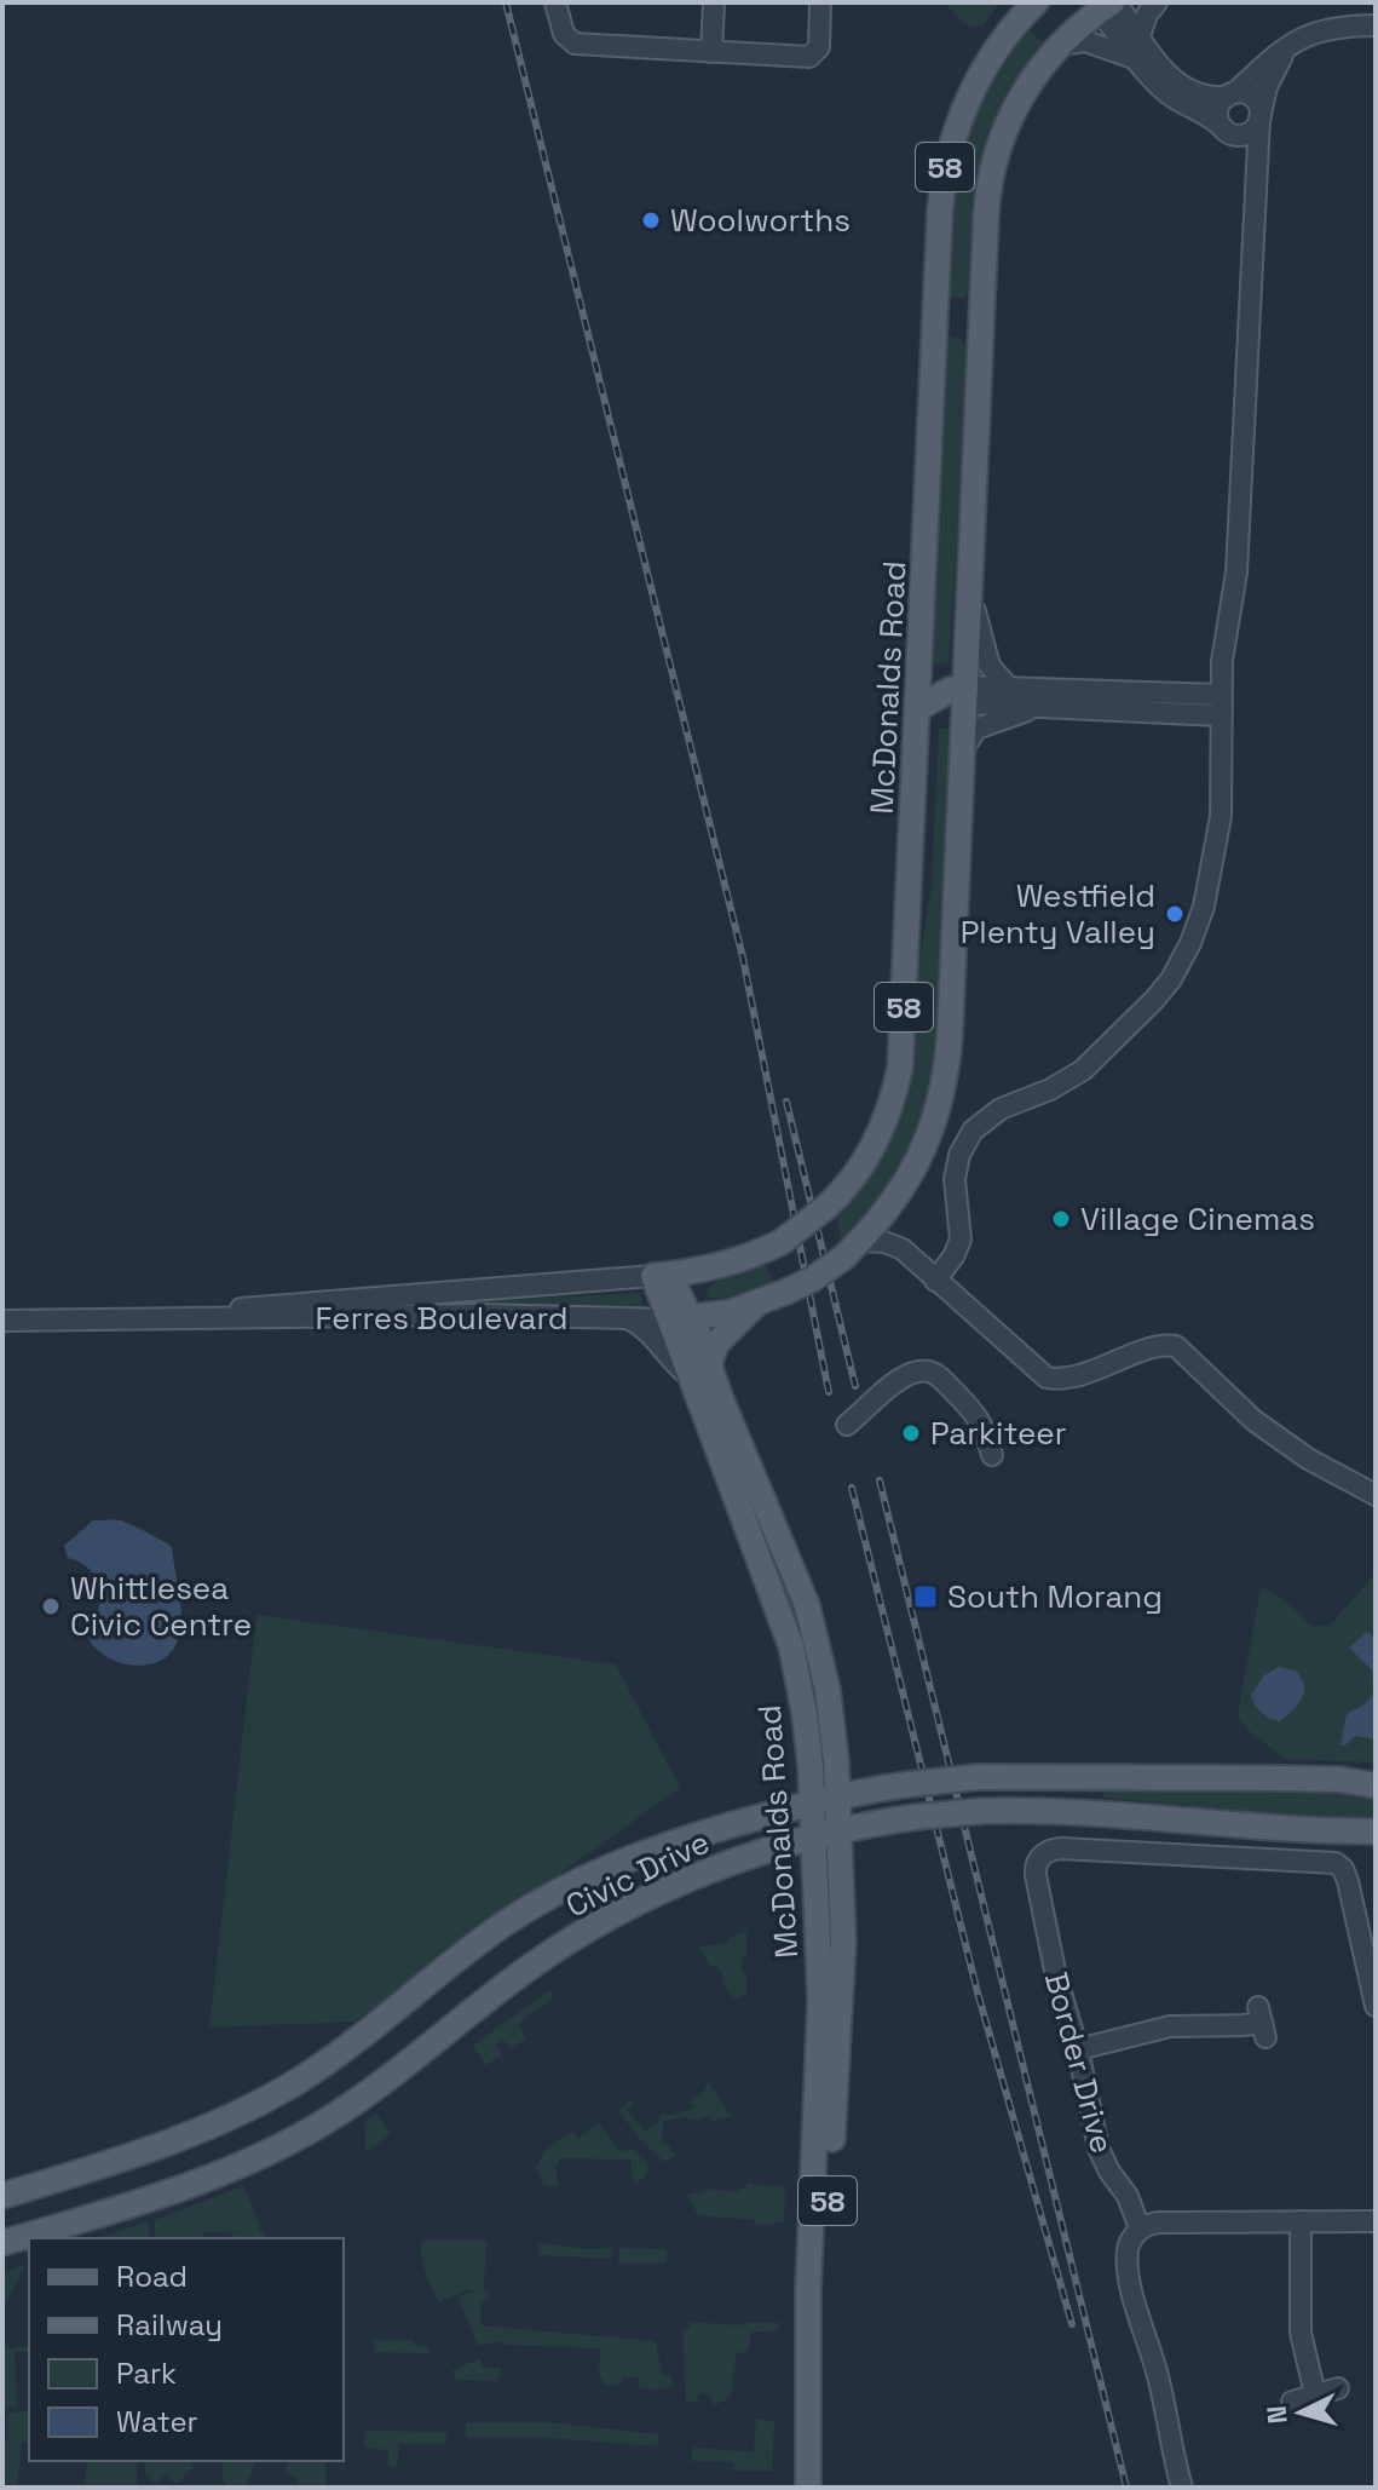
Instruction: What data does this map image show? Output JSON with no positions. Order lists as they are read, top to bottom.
{
  "streets": {
    "main road": ["58", "McDonalds Road", "Civic Drive"],
    "street": ["Ferres Boulevard", "Border Drive"]
  },
  "crossings": [
    ["58", "McDonalds Road"],
    ["58", "Ferres Boulevard"],
    ["McDonalds Road", "Ferres Boulevard"],
    ["McDonalds Road", "Civic Drive"]
  ],
  "places": {
    "other": [
      "Woolworths",
      "Westfield Plenty Valley",
      "Village Cinemas",
      "Parkiteer",
      "Whittlesea Civic Centre"
    ],
    "transit": ["South Morang"]
  },
  "legend": [
    "Road",
    "Railway",
    "Park",
    "Water"
  ],
  "north": "left"
}
